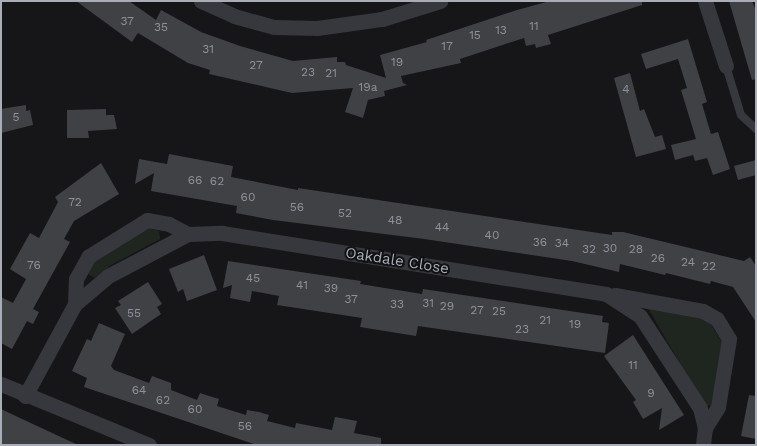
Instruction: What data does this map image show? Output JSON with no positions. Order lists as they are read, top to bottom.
{
  "streets": {
    "street": ["Oakdale Close"]
  },
  "house_numbers": [
    "37",
    "11",
    "35",
    "13",
    "15",
    "17",
    "31",
    "19",
    "27",
    "23",
    "21",
    "19a",
    "4",
    "5",
    "66",
    "62",
    "60",
    "72",
    "56",
    "52",
    "48",
    "44",
    "40",
    "36",
    "34",
    "30",
    "32",
    "28",
    "26",
    "24",
    "76",
    "22",
    "45",
    "41",
    "39",
    "37",
    "31",
    "33",
    "29",
    "27",
    "25",
    "55",
    "21",
    "19",
    "23",
    "11",
    "64",
    "9",
    "62",
    "60",
    "56"
  ]
}
